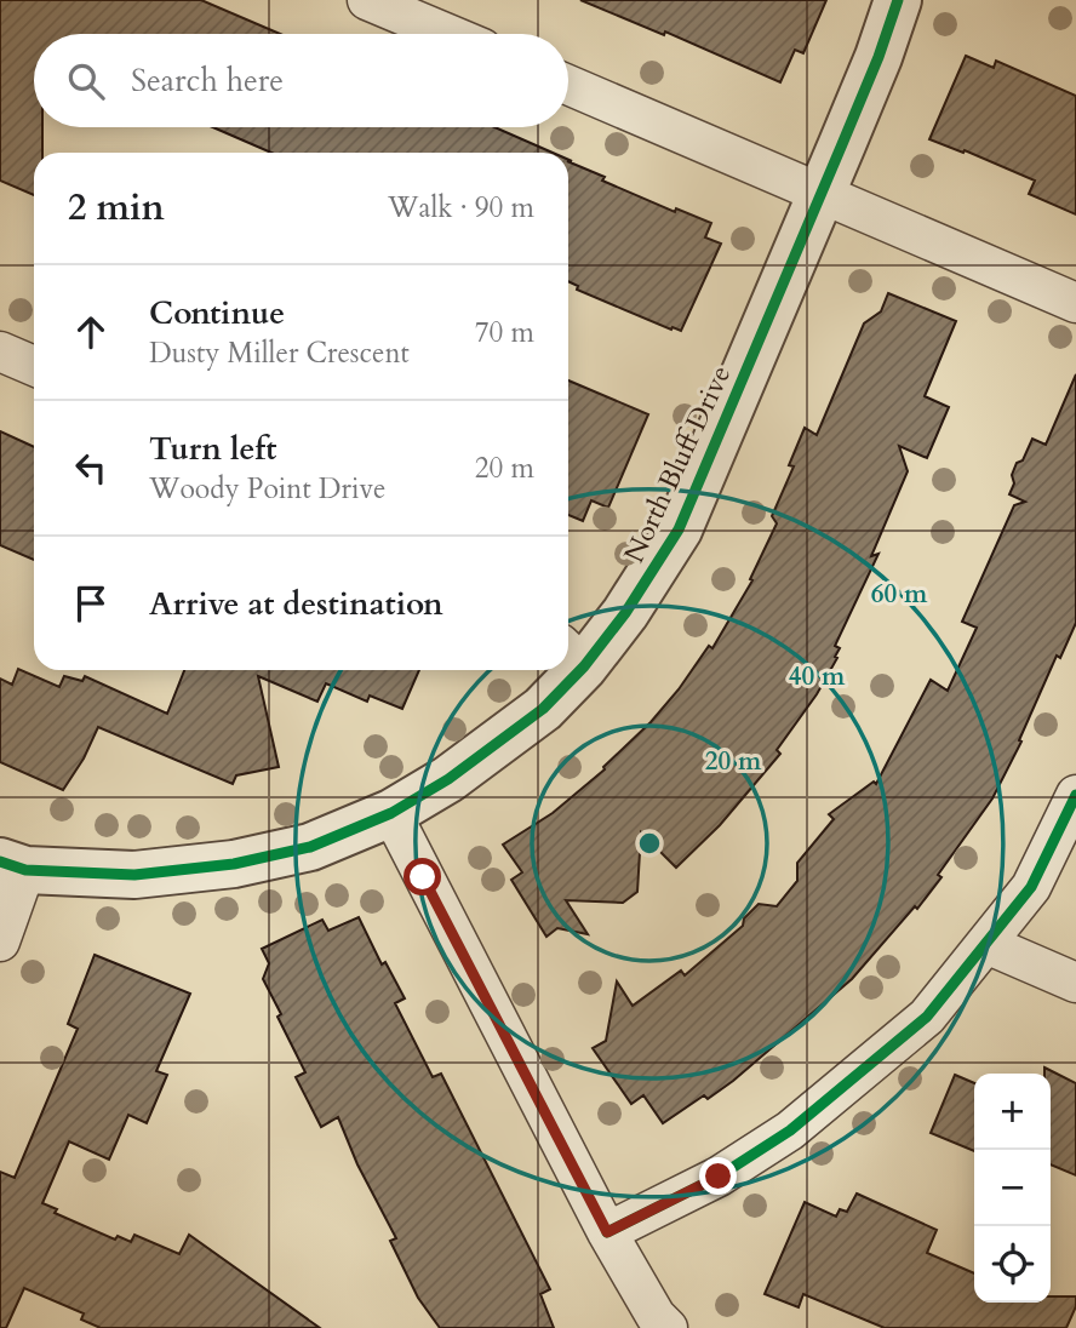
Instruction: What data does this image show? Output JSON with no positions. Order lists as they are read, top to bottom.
{
  "streets": {
    "street": ["North Bluff Drive"]
  },
  "page": {
    "search": "Search here",
    "heading": ["2 min", "Walk · 90 m"],
    "list": [
      ["Continue", "Dusty Miller Crescent", "70 m"],
      ["Turn left", "Woody Point Drive", "20 m"],
      "Arrive at destination"
    ],
    "map_buttons": ["+", "−"]
  },
  "rings": ["60 m", "40 m", "20 m"]
}
